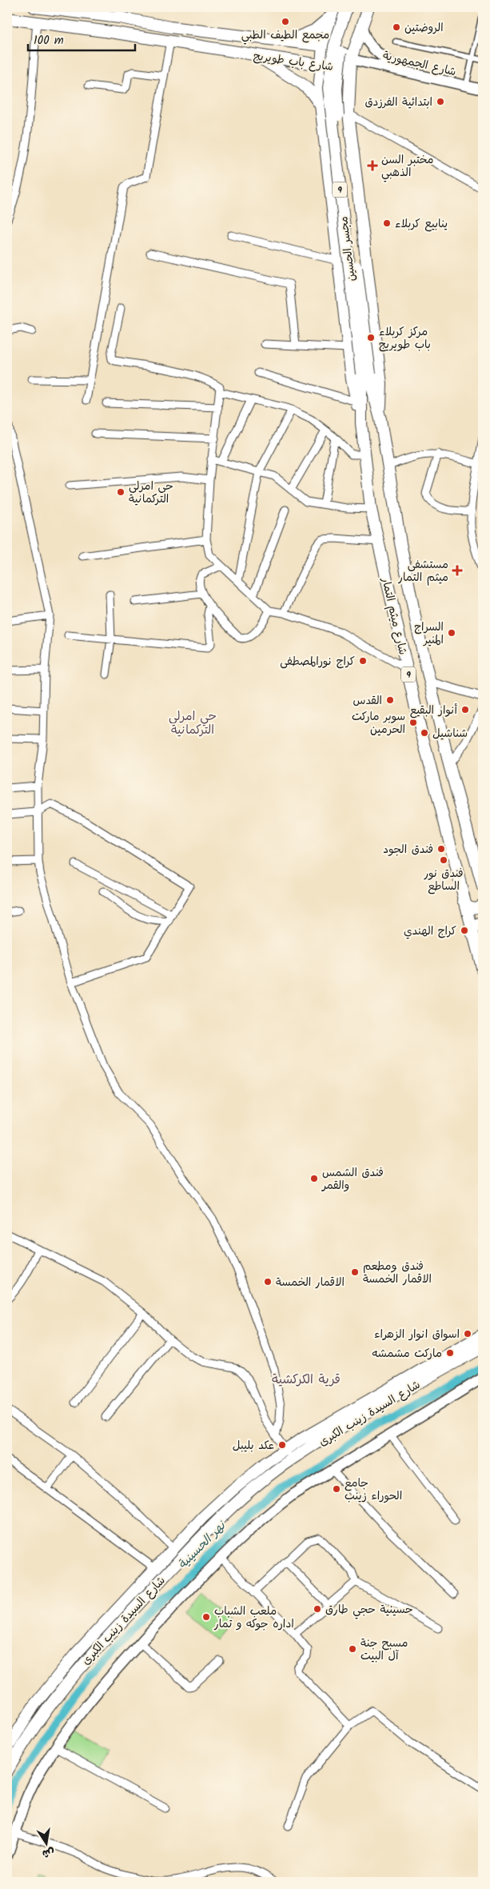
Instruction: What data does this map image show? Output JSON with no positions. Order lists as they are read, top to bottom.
{
  "streets": {
    "main road": [
      "شارع باب طويريج",
      "شارع الجمهورية",
      "9",
      "مجسر الحسين",
      "شارع ميثم التمار",
      "شارع السيدة زينب الكبرى"
    ]
  },
  "crossings": [
    ["شارع باب طويريج", "شارع الجمهورية"],
    ["مجسر الحسين", "شارع ميثم التمار"]
  ],
  "districts": ["حي امرلي التركمانية", "قرية الكركشية"],
  "water": ["نهر الحسينية"],
  "places": {
    "other": [
      "مجمع الطيف الطبي",
      "الروضتين",
      "ابتدائية الفرزدق",
      "ينابيع كربلاء",
      "مركز كربلاء باب طويريج",
      "حي امرلي التركمانية",
      "السراج المنير",
      "كراج نورالمصطفى",
      "القدس",
      "أنوار البقيع",
      "سوبر ماركت الحرمين",
      "شناشيل",
      "فندق الجود",
      "فندق نور الساطع",
      "كراج الهندي",
      "فندق الشمس والقمر",
      "فندق ومطعم الاقمار الخمسة",
      "الاقمار الخمسة",
      "اسواق انوار الزهراء",
      "ماركت مشمشه",
      "عكد بليبل",
      "جامع الحوراء زينب",
      "حسينية حجي طارق",
      "ملعب الشباب اداره جوكه و تمار",
      "مسبح جنة آل البيت"
    ],
    "health": ["مختبر السن الذهبي", "مستشفى ميثم التمار"]
  },
  "scale_bar": "100 m",
  "north": "bottom"
}
